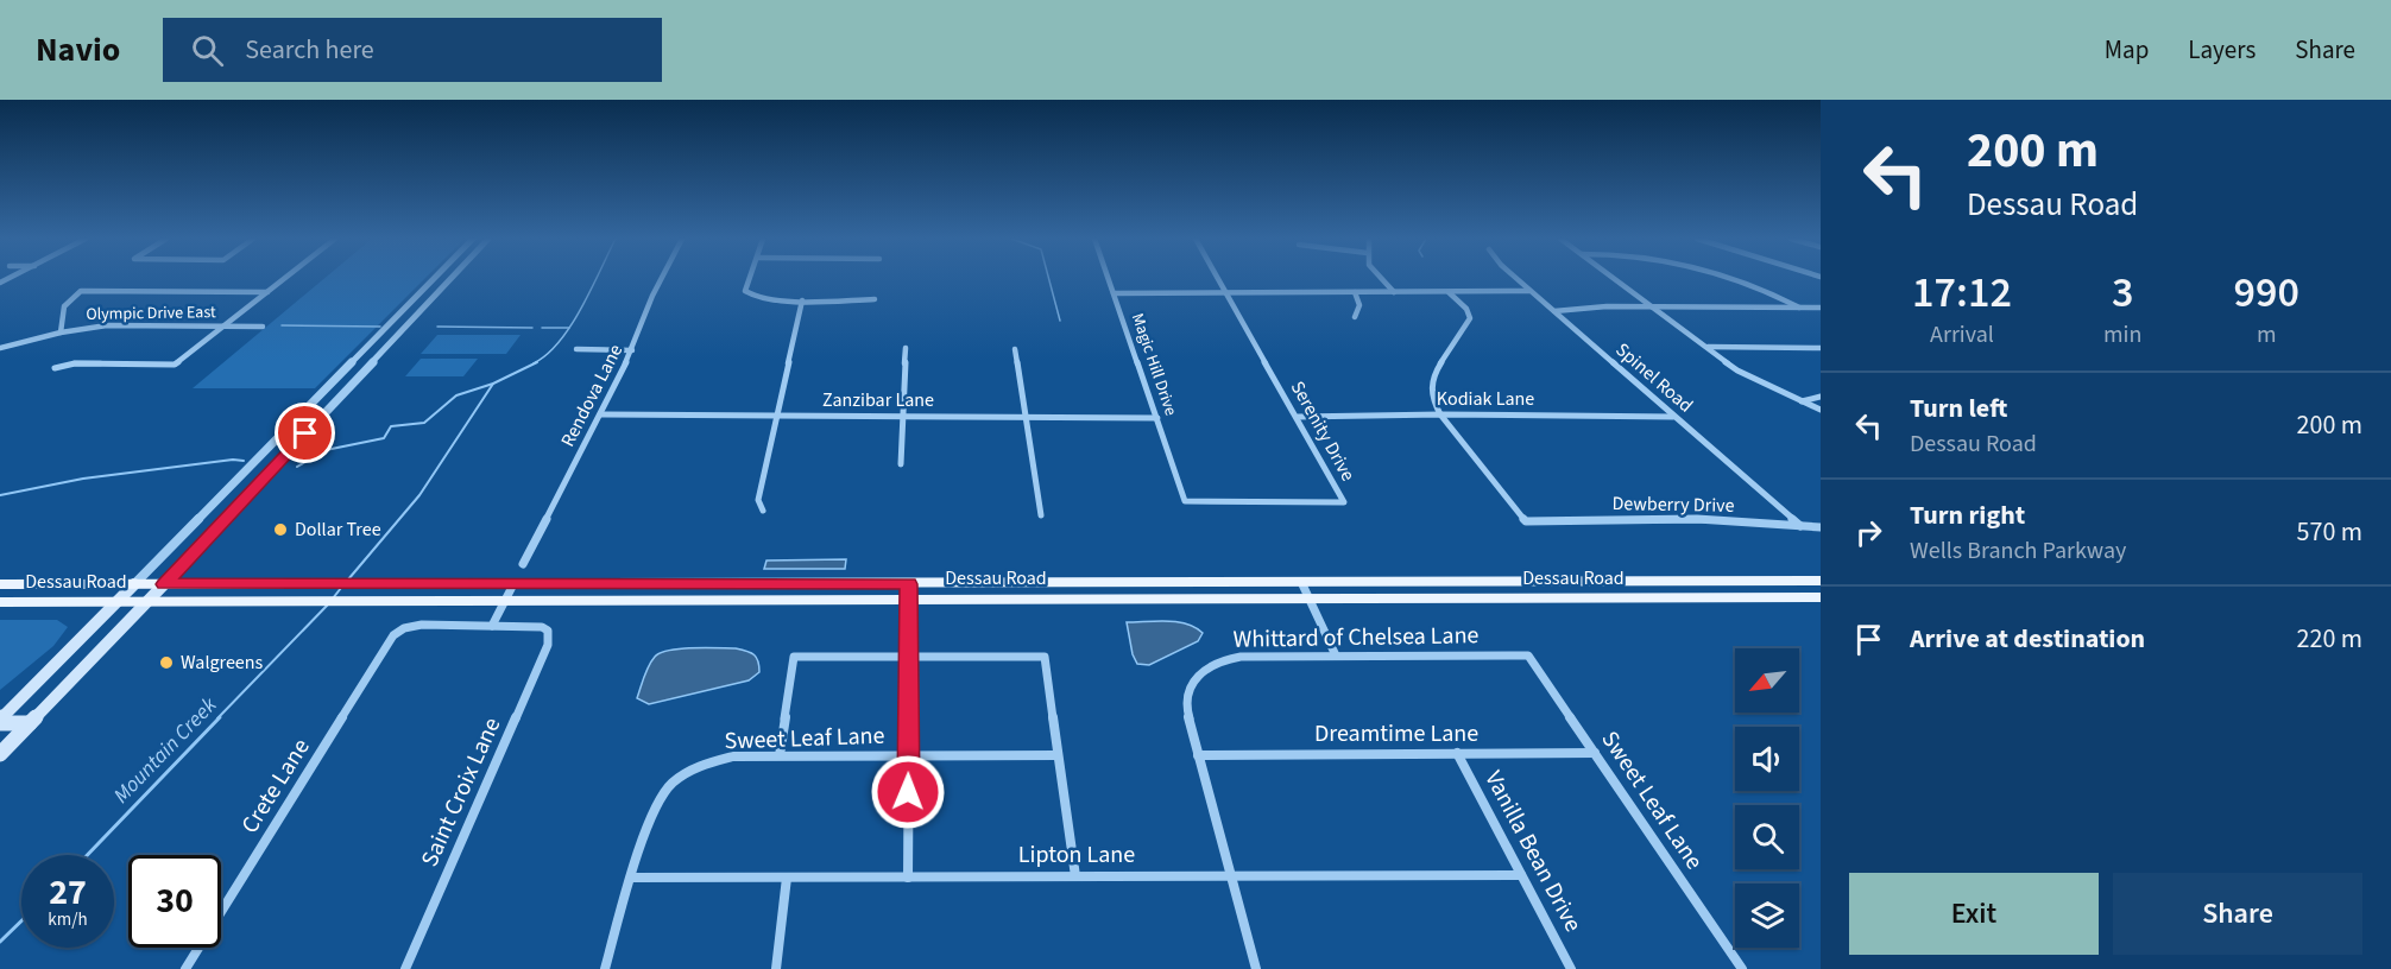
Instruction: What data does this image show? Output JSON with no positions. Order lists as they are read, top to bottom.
{
  "streets": {
    "main road": ["Dessau Road"],
    "street": [
      "Olympic Drive East",
      "Magic Hill Drive",
      "Spinel Road",
      "Rendova Lane",
      "Kodiak Lane",
      "Zanzibar Lane",
      "Serenity Drive",
      "Dewberry Drive",
      "Whittard of Chelsea Lane",
      "Dreamtime Lane",
      "Sweet Leaf Lane",
      "Crete Lane",
      "Saint Croix Lane",
      "Vanilla Bean Drive",
      "Lipton Lane"
    ]
  },
  "crossings": [
    ["Magic Hill Drive", "Zanzibar Lane"],
    ["Magic Hill Drive", "Serenity Drive"],
    ["Spinel Road", "Kodiak Lane"],
    ["Spinel Road", "Dewberry Drive"],
    ["Rendova Lane", "Zanzibar Lane"],
    ["Kodiak Lane", "Serenity Drive"],
    ["Kodiak Lane", "Dewberry Drive"],
    ["Whittard of Chelsea Lane", "Dreamtime Lane"],
    ["Whittard of Chelsea Lane", "Sweet Leaf Lane"],
    ["Whittard of Chelsea Lane", "Lipton Lane"],
    ["Dreamtime Lane", "Sweet Leaf Lane"],
    ["Dreamtime Lane", "Vanilla Bean Drive"],
    ["Sweet Leaf Lane", "Lipton Lane"],
    ["Crete Lane", "Saint Croix Lane"],
    ["Vanilla Bean Drive", "Lipton Lane"]
  ],
  "water": ["Mountain Creek"],
  "places": ["Dollar Tree", "Walgreens"],
  "north": "bottom left",
  "page": {
    "header": "Navio",
    "search": "Search here",
    "nav": ["Map", "Layers", "Share"],
    "turn": ["200 m", "Dessau Road"],
    "eta": [
      "17:12",
      "Arrival",
      "3",
      "min",
      "990",
      "m"
    ],
    "list": [
      {
        "name": "Turn left",
        "note": "Dessau Road",
        "value": "200 m"
      },
      {
        "name": "Turn right",
        "note": "Wells Branch Parkway",
        "value": "570 m"
      },
      {
        "name": "Arrive at destination",
        "value": "220 m"
      }
    ],
    "speed": "27 km/h",
    "limit": "30",
    "buttons": ["Exit", "Share"]
  }
}
